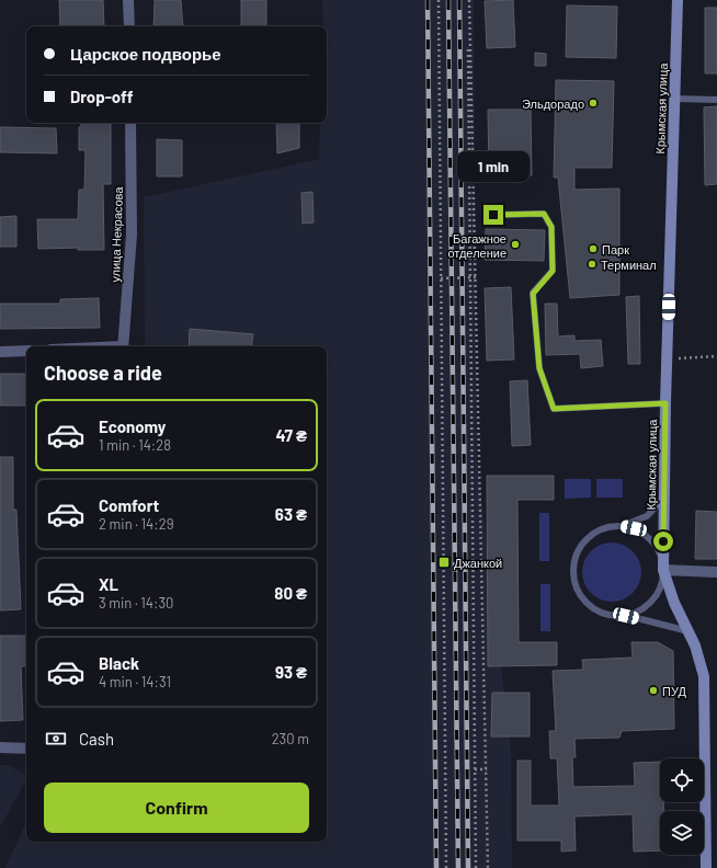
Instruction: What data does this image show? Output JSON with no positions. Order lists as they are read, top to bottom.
{
  "streets": {
    "main road": ["Крымская улица"],
    "street": ["улица Некрасова"]
  },
  "places": {
    "other": [
      "Эльдорадо",
      "Багажное отделение",
      "Парк",
      "Терминал",
      "ПУД"
    ],
    "transit": ["Джанкой"]
  },
  "page": {
    "banner": ["Царское подворье", "Drop-off"],
    "bubble": "1 min",
    "heading": "Choose a ride",
    "list": [
      {
        "name": "Economy",
        "note": "1 min · 14:28",
        "value": "47 ₴"
      },
      {
        "name": "Comfort",
        "note": "2 min · 14:29",
        "value": "63 ₴"
      },
      {
        "name": "XL",
        "note": "3 min · 14:30",
        "value": "80 ₴"
      },
      {
        "name": "Black",
        "note": "4 min · 14:31",
        "value": "93 ₴"
      }
    ],
    "pay": ["Cash", "230 m"],
    "buttons": "Confirm"
  }
}
